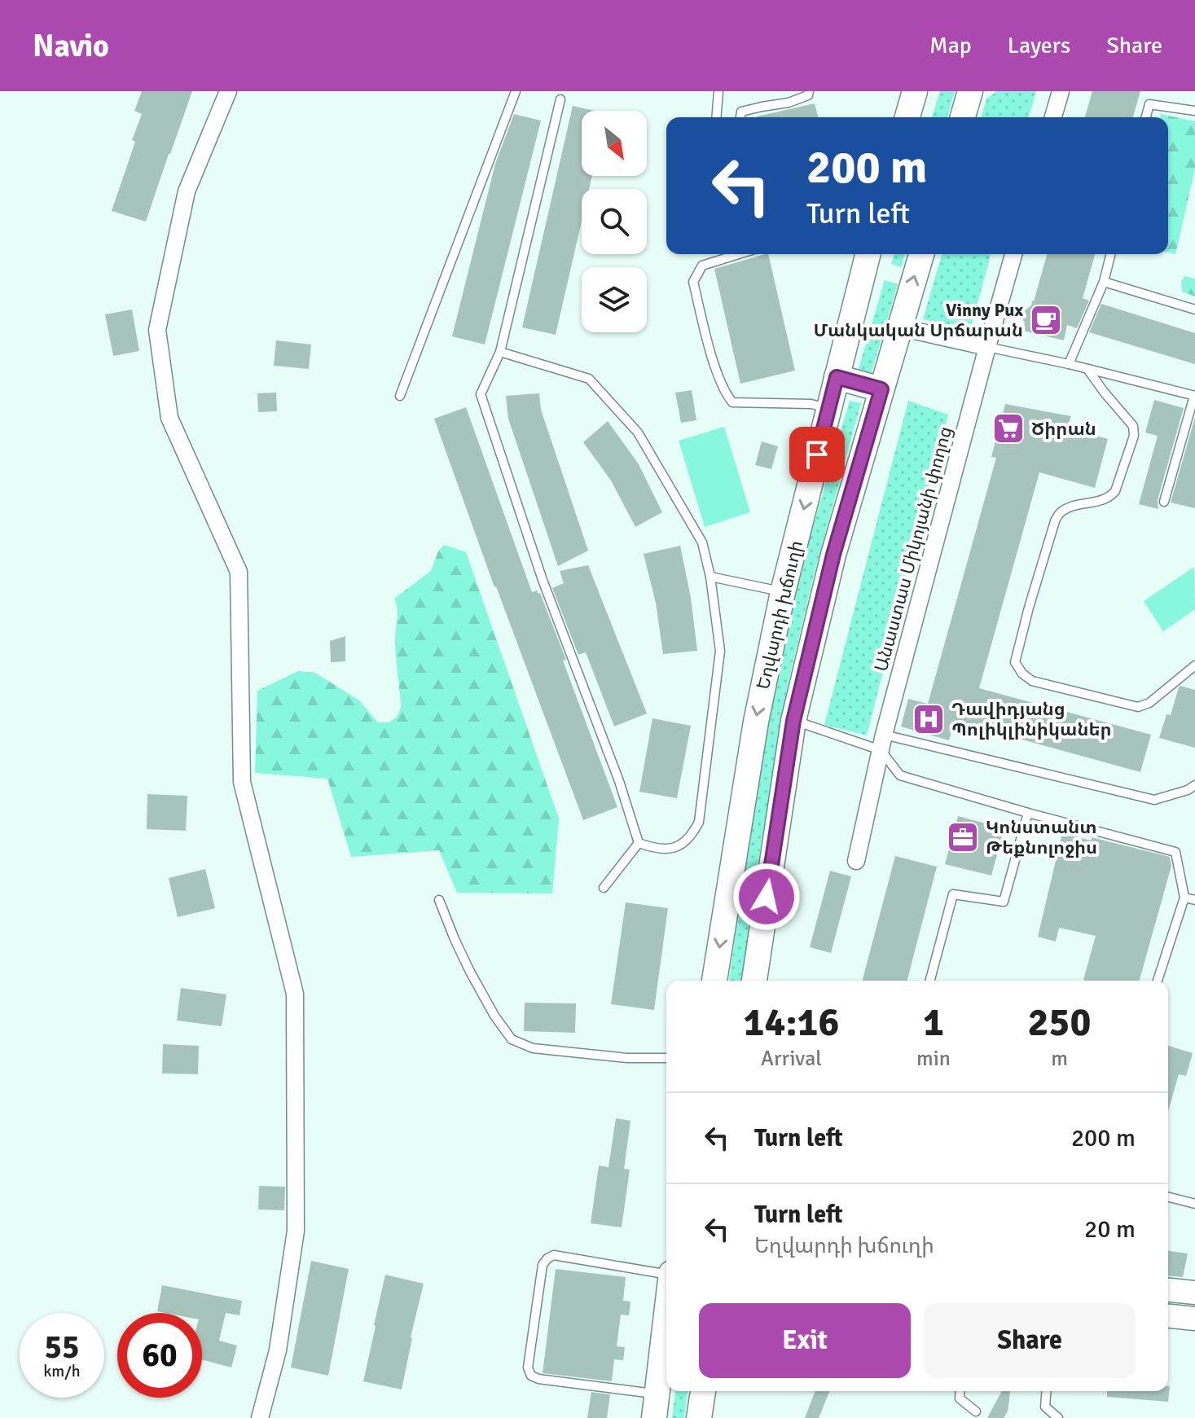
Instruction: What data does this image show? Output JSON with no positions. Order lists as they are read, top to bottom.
{
  "streets": {
    "main road": ["Եղվարդի խճուղի"],
    "street": ["Անաստաս Միկոյանի փողոց"]
  },
  "places": {
    "cafe": ["Vinny Pux Մանկական Սրճարան"],
    "supermarket": ["Ծիրան"],
    "hospital": ["Դավիդյանց Պոլիկլինիկաներ"],
    "office": ["Կոնստանտ Թեքնոլոջիս"]
  },
  "north": "bottom right",
  "page": {
    "header": "Navio",
    "nav": ["Map", "Layers", "Share"],
    "turn": ["200 m", "Turn left"],
    "eta": [
      "14:16",
      "Arrival",
      "1",
      "min",
      "250",
      "m"
    ],
    "list": [
      {
        "name": "Turn left",
        "value": "200 m"
      },
      {
        "name": "Turn left",
        "note": "Եղվարդի խճուղի",
        "value": "20 m"
      }
    ],
    "buttons": ["Exit", "Share"],
    "speed": "55 km/h",
    "limit": "60"
  }
}
